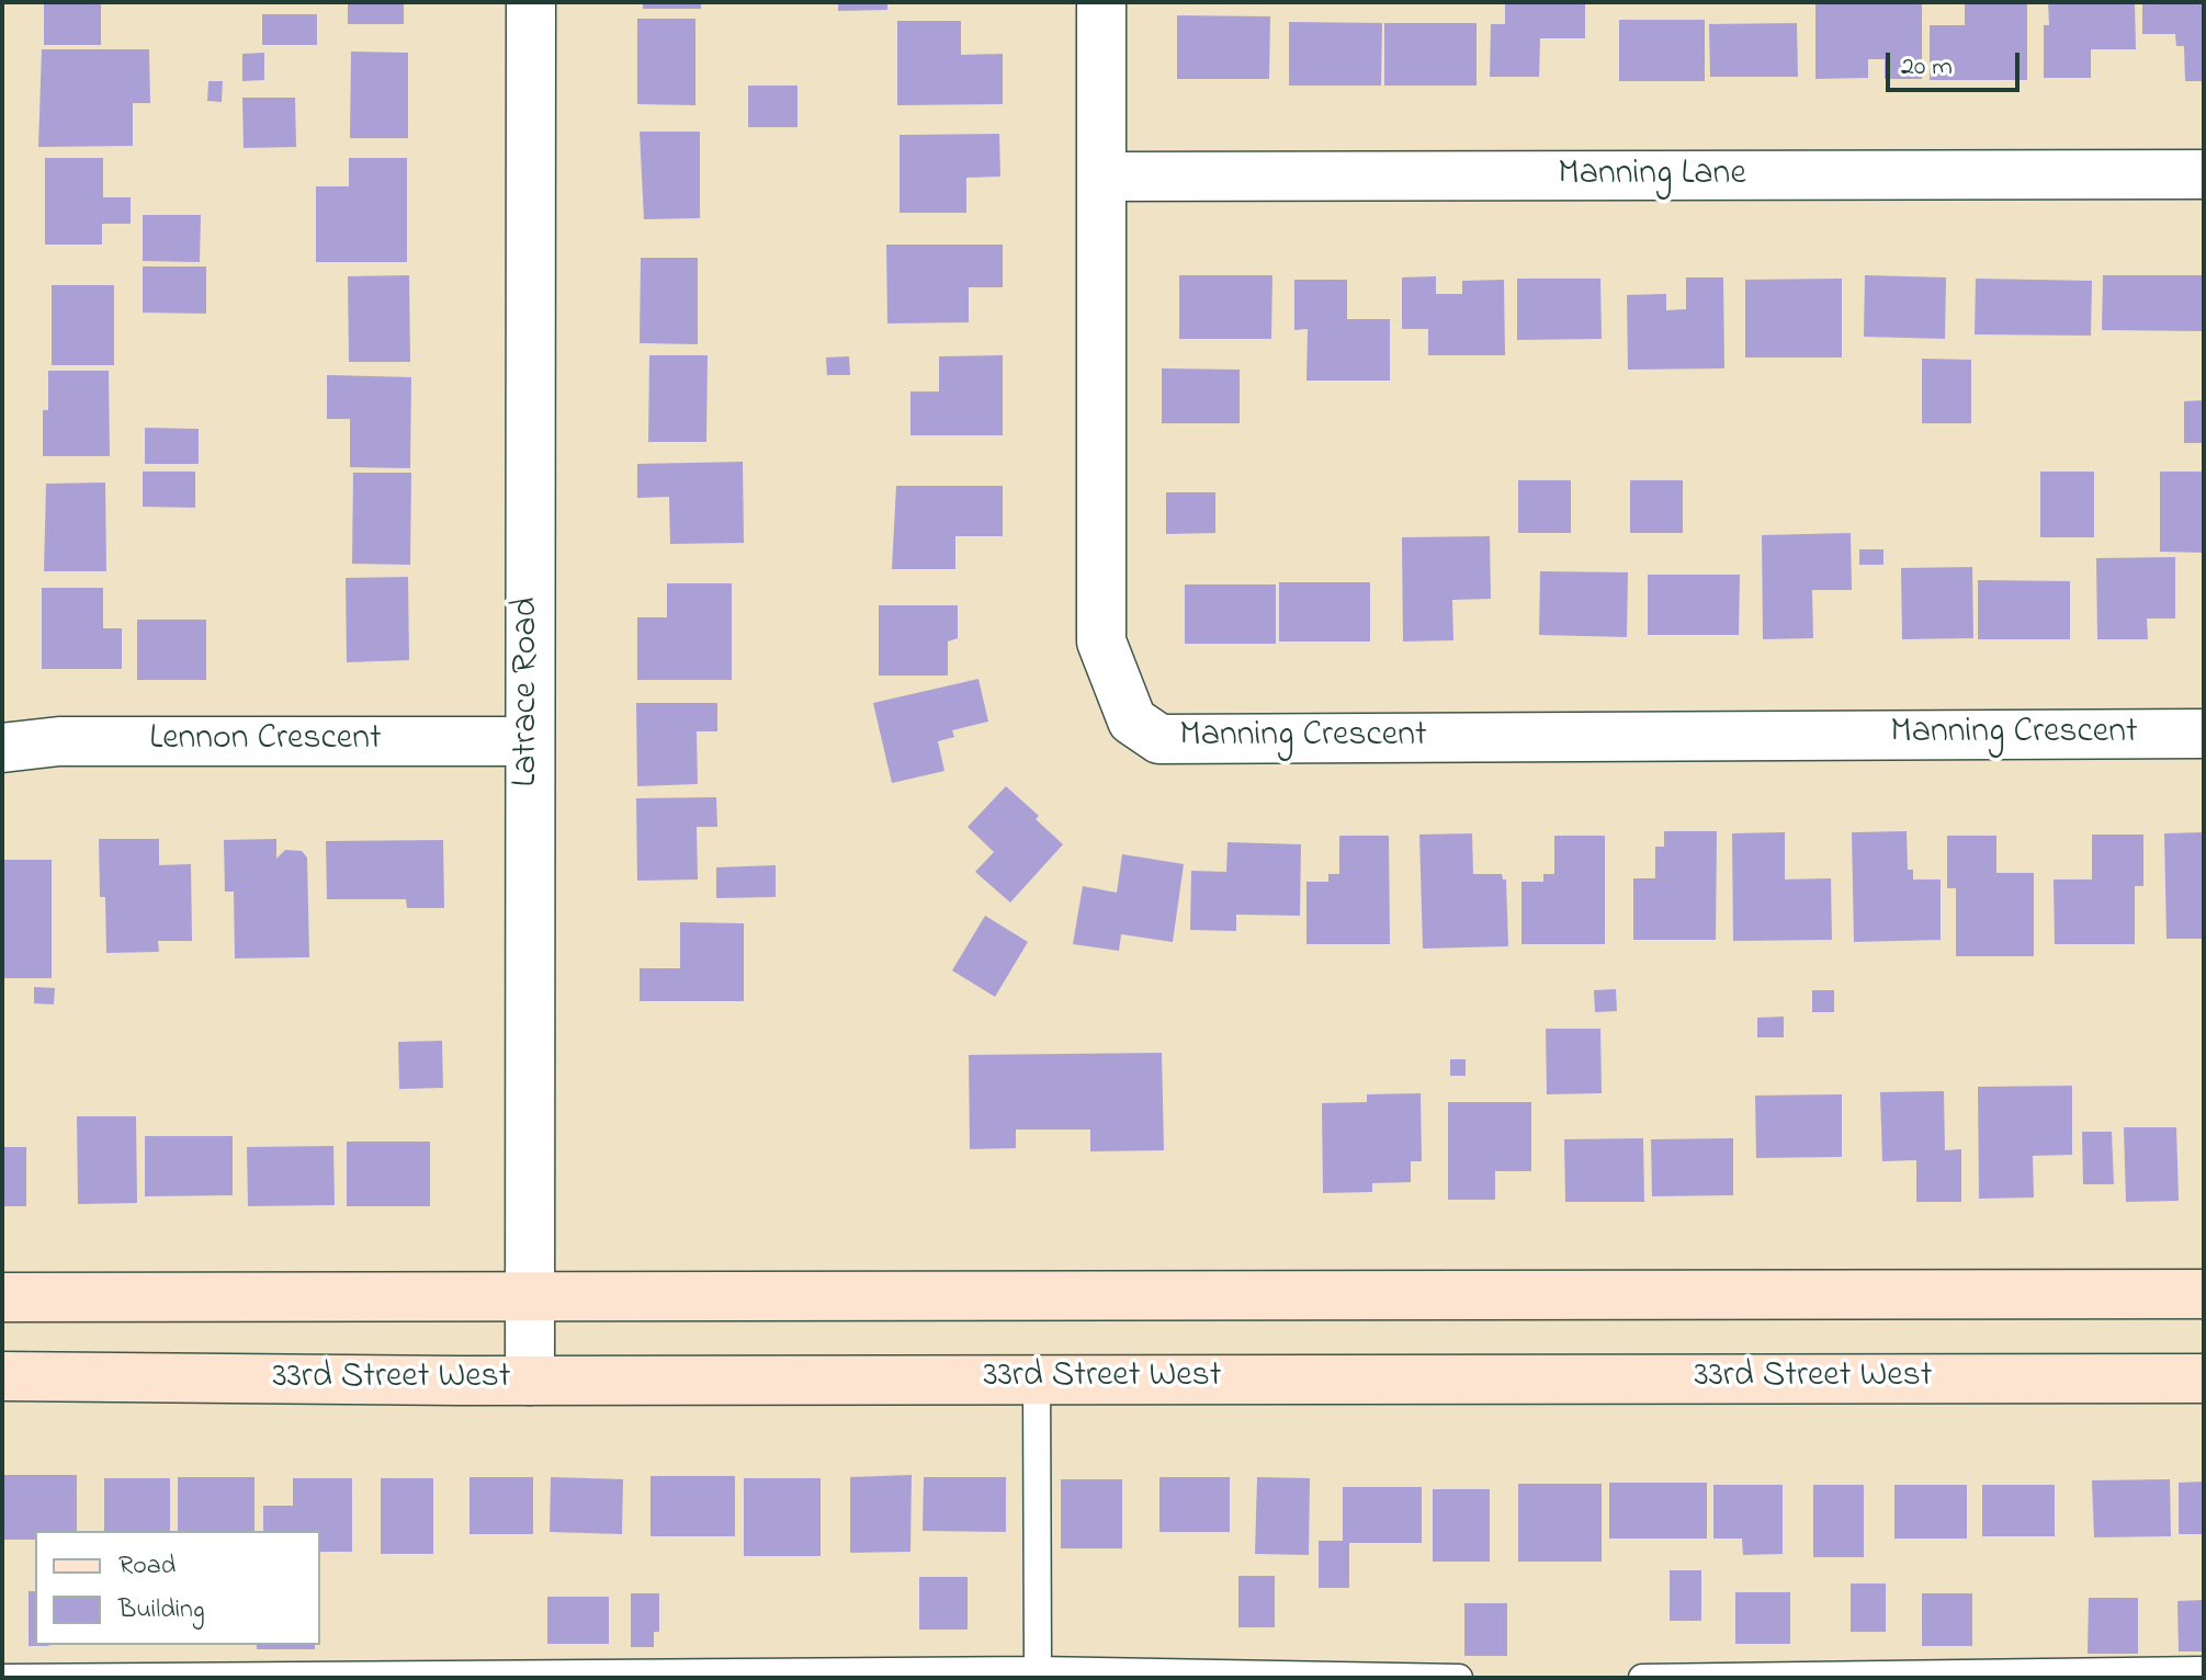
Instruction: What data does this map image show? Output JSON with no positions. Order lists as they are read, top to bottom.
{
  "streets": {
    "main road": ["33rd Street West"],
    "street": [
      "Manning Lane",
      "Latrace Road",
      "Manning Crescent",
      "Lennon Crescent"
    ]
  },
  "crossings": [
    ["Manning Lane", "Manning Crescent"],
    ["Latrace Road", "Lennon Crescent"],
    ["Latrace Road", "33rd Street West"]
  ],
  "legend": ["Road", "Building"],
  "scale_bar": "20 m"
}
